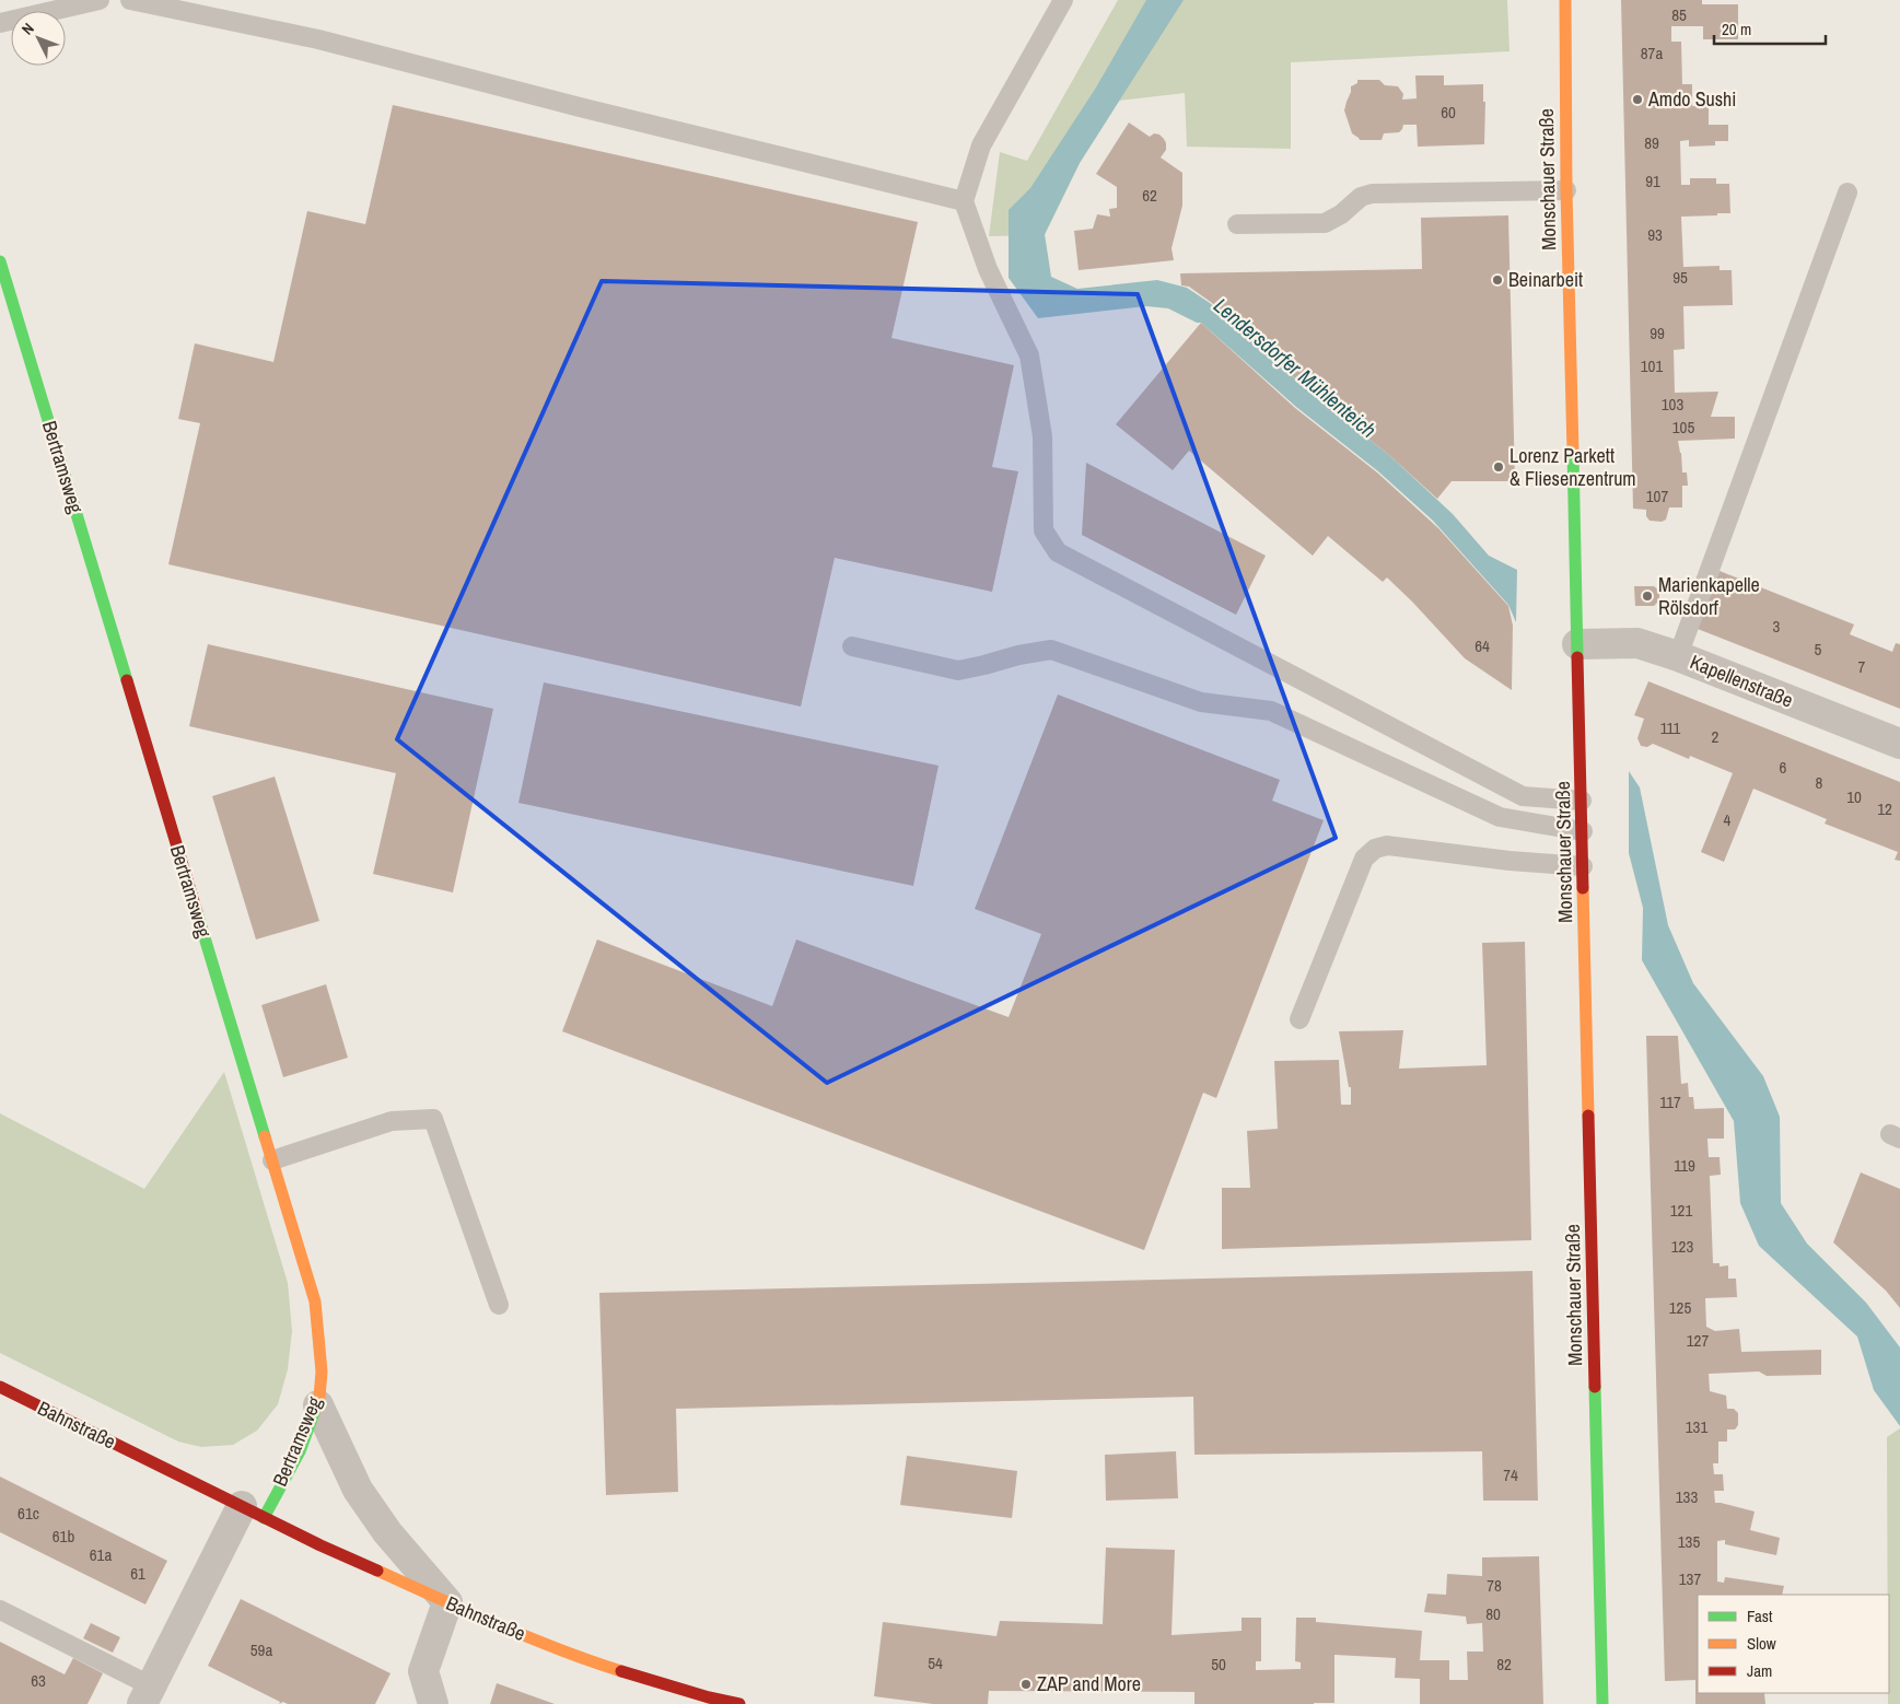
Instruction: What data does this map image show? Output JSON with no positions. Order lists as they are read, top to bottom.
{
  "streets": {
    "street": [
      "Monschauer Straße",
      "Bertramsweg",
      "Kapellenstraße",
      "Bahnstraße"
    ]
  },
  "crossings": [
    ["Monschauer Straße", "Kapellenstraße"],
    ["Bertramsweg", "Bahnstraße"]
  ],
  "water": ["Lendersdorfer Mühlenteich"],
  "places": [
    "Amdo Sushi",
    "Beinarbeit",
    "Lorenz Parkett & Fliesenzentrum",
    "Marienkapelle Rölsdorf",
    "ZAP and More"
  ],
  "house_numbers": [
    "85",
    "87a",
    "60",
    "89",
    "91",
    "62",
    "93",
    "95",
    "99",
    "101",
    "103",
    "105",
    "107",
    "3",
    "64",
    "5",
    "7",
    "111",
    "2",
    "6",
    "8",
    "10",
    "12",
    "4",
    "117",
    "119",
    "121",
    "123",
    "125",
    "127",
    "131",
    "74",
    "133",
    "61c",
    "61b",
    "135",
    "61a",
    "61",
    "137",
    "78",
    "80",
    "59a",
    "54",
    "50",
    "82",
    "63"
  ],
  "legend": ["Fast", "Slow", "Jam"],
  "scale_bar": "20 m",
  "north": "top left"
}
